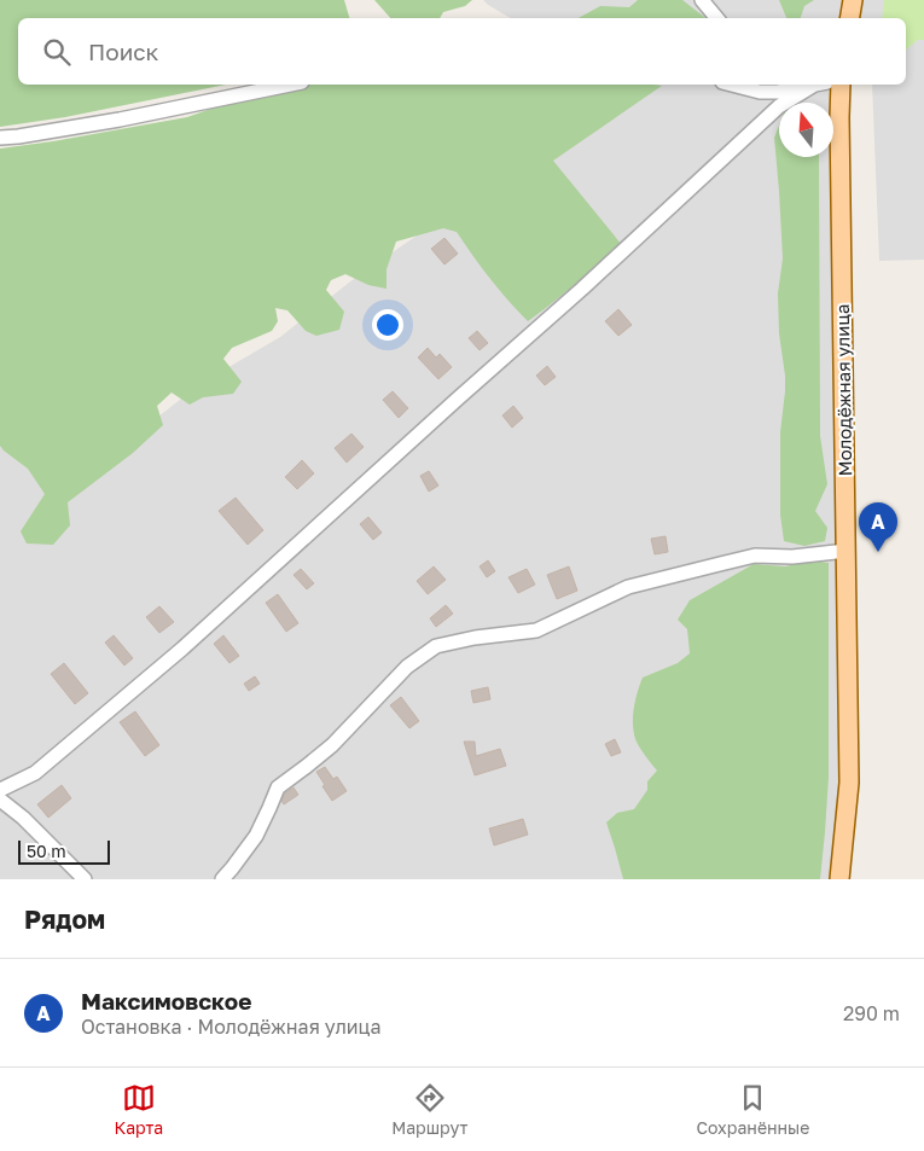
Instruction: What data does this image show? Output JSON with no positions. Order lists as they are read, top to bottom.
{
  "streets": {
    "main road": ["Молодёжная улица"]
  },
  "scale_bar": "50 m",
  "north": "top",
  "page": {
    "search": "Поиск",
    "pins": "A",
    "scale": "50 m",
    "heading": "Рядом",
    "list": [
      {
        "mark": "A",
        "name": "Максимовское",
        "note": "Остановка · Молодёжная улица",
        "value": "290 m"
      }
    ],
    "nav": ["Карта", "Маршрут", "Сохранённые"]
  }
}
